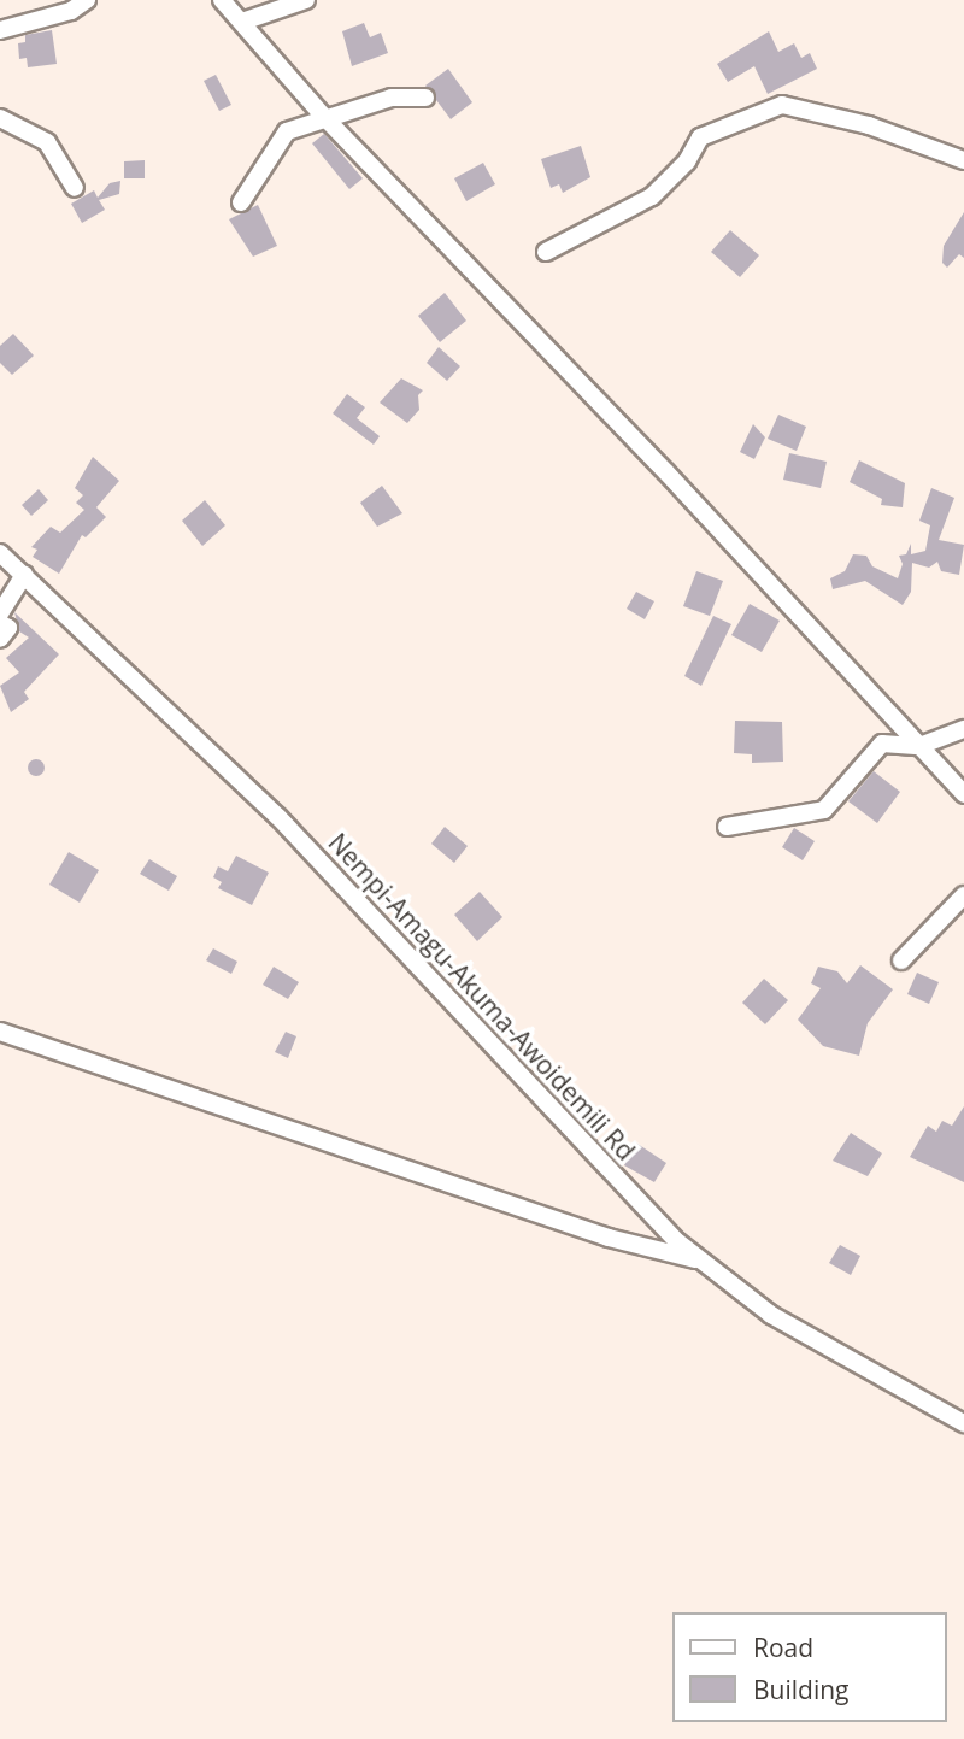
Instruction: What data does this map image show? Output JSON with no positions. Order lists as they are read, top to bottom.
{
  "streets": {
    "street": ["Nempi-Amagu-Akuma-Awoidemili Rd"]
  },
  "legend": ["Road", "Building"]
}
